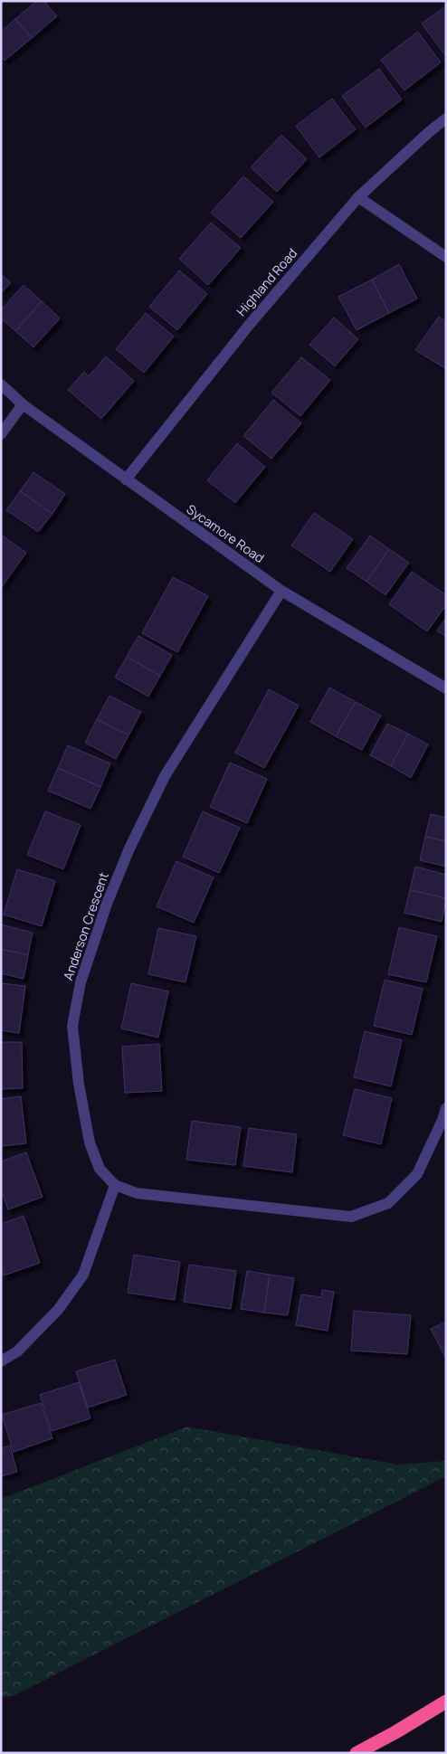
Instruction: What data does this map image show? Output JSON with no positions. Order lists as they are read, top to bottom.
{
  "streets": {
    "street": ["Highland Road", "Sycamore Road", "Anderson Crescent"]
  },
  "crossings": [
    ["Highland Road", "Sycamore Road"],
    ["Sycamore Road", "Anderson Crescent"]
  ]
}
